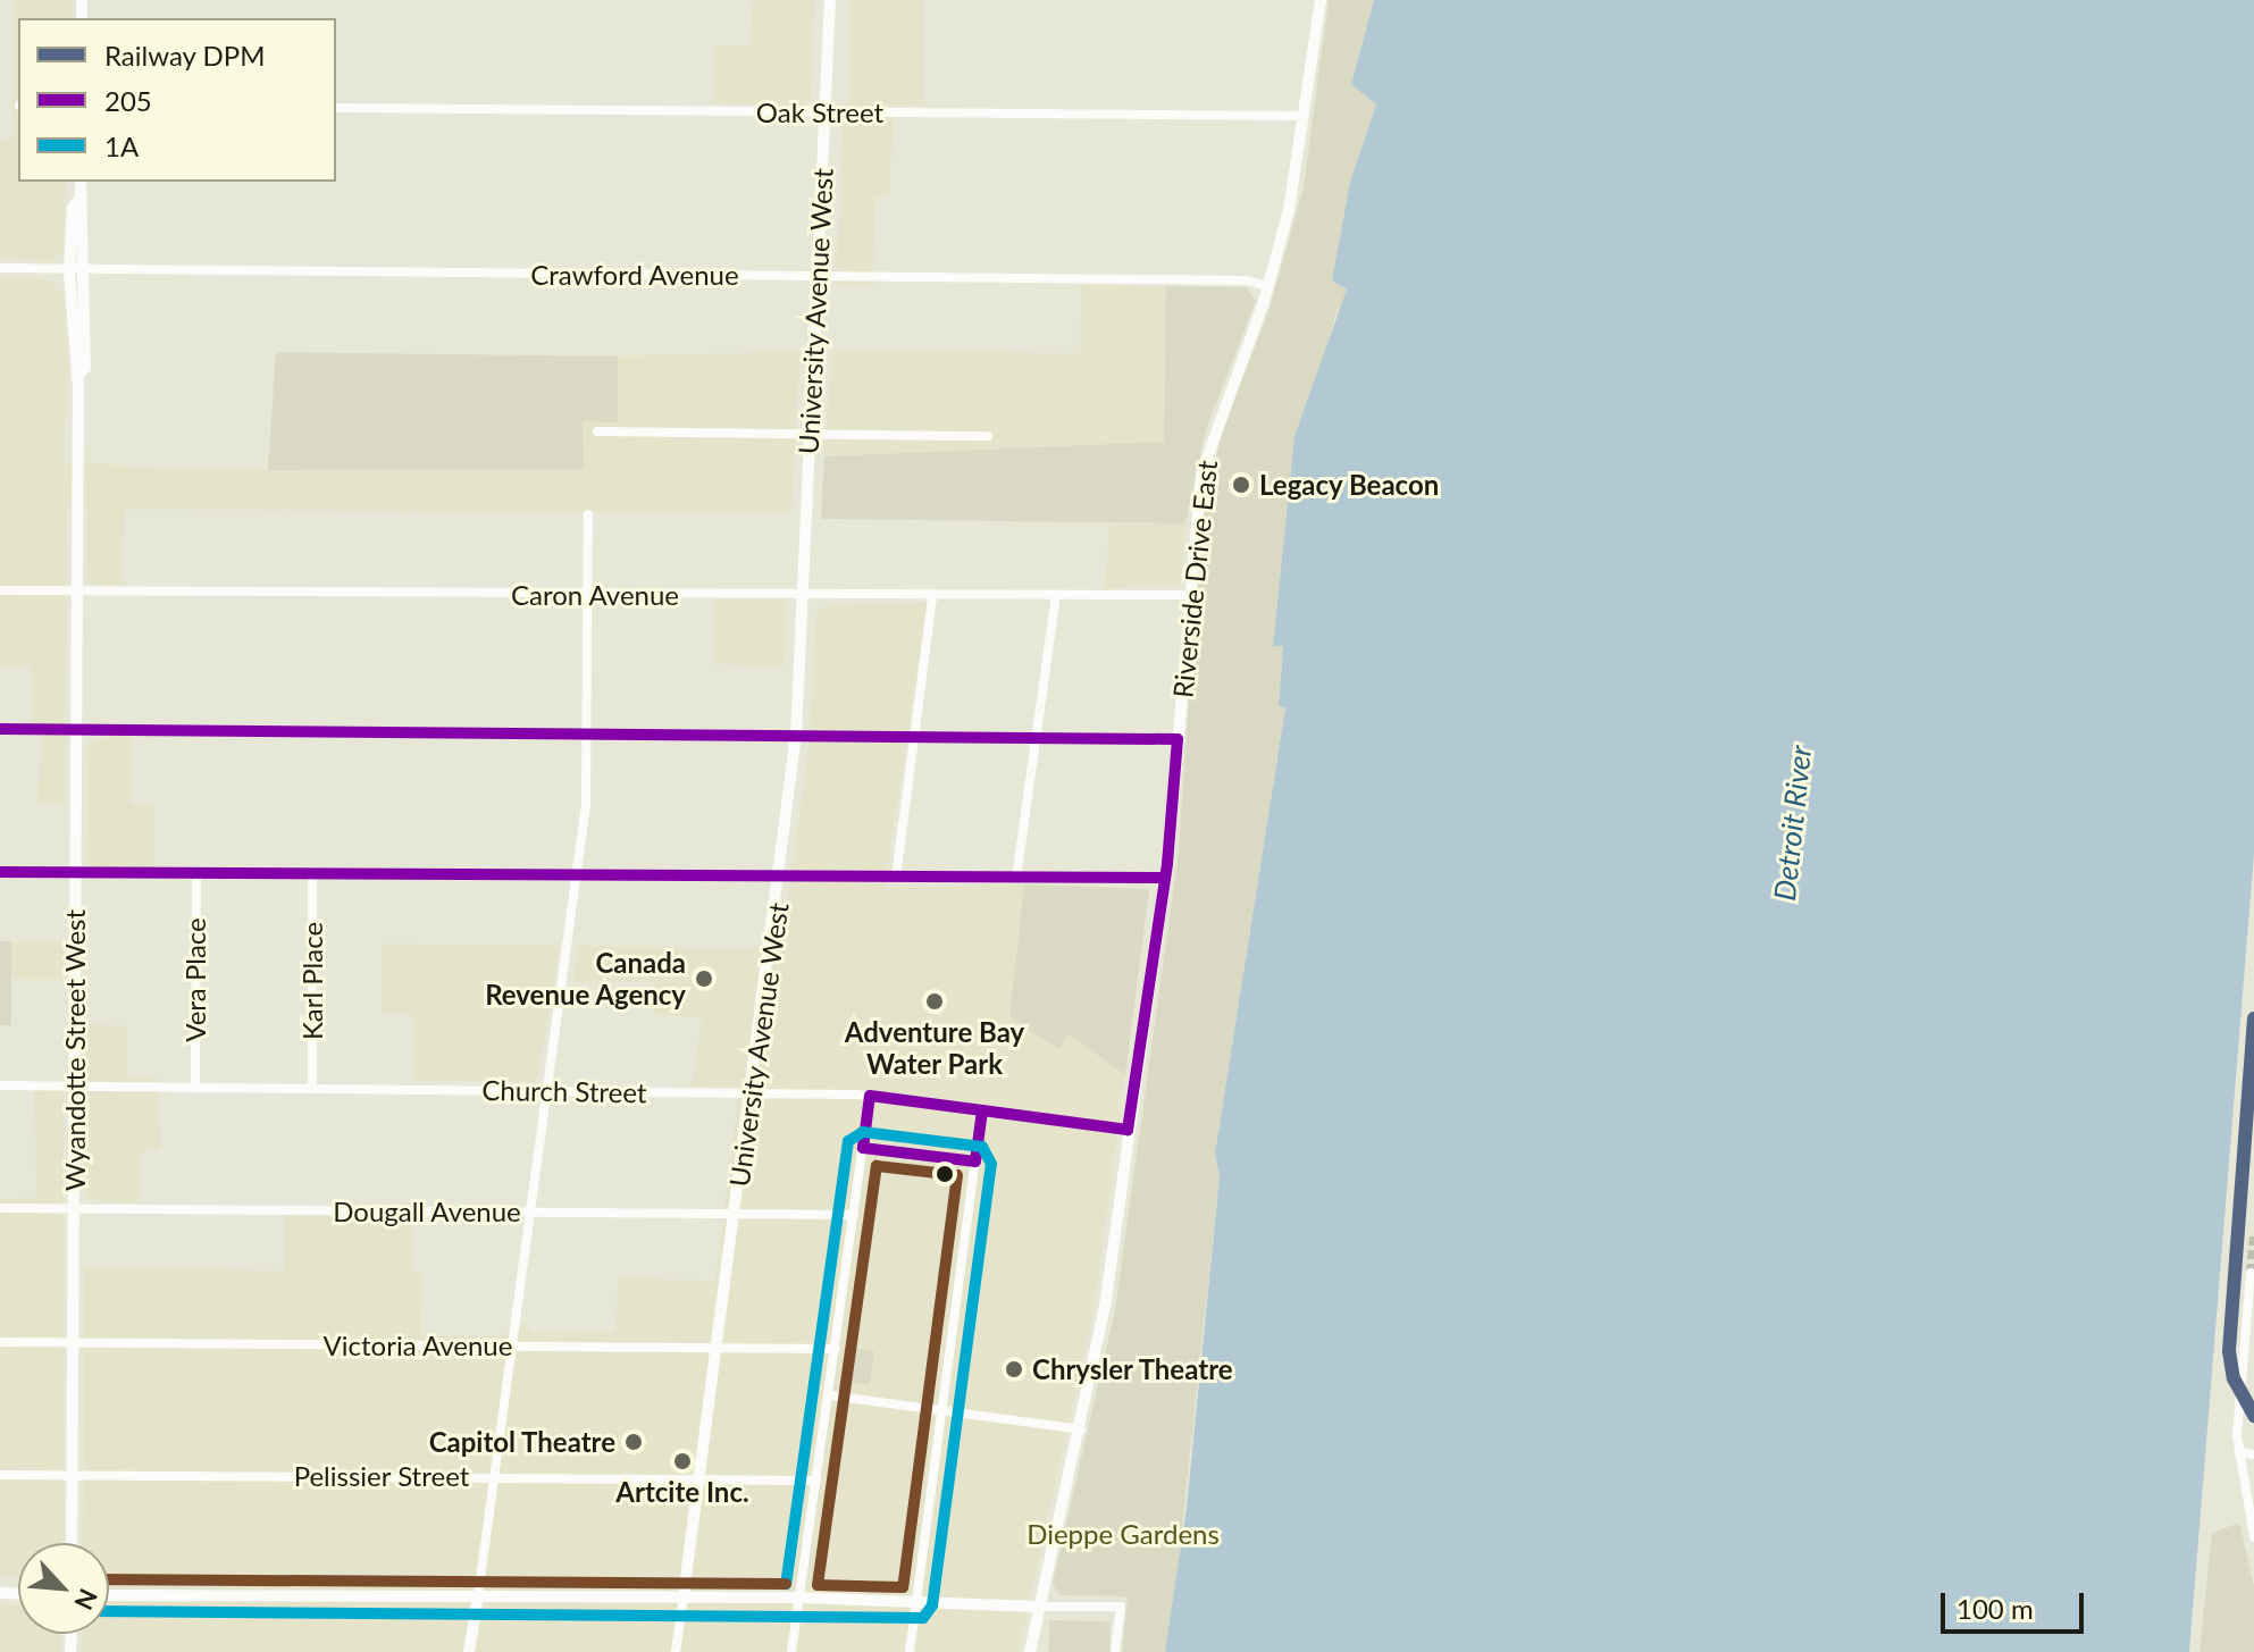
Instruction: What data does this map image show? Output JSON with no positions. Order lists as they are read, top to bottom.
{
  "streets": {
    "main road": ["University Avenue West", "Riverside Drive East", "Wyandotte Street West"],
    "street": [
      "Oak Street",
      "Crawford Avenue",
      "Caron Avenue",
      "Vera Place",
      "Karl Place",
      "Church Street",
      "Dougall Avenue",
      "Victoria Avenue",
      "Pelissier Street"
    ]
  },
  "crossings": [
    ["Oak Street", "University Avenue West"],
    ["Oak Street", "Riverside Drive East"],
    ["Crawford Avenue", "University Avenue West"],
    ["Crawford Avenue", "Riverside Drive East"],
    ["Crawford Avenue", "Wyandotte Street West"],
    ["University Avenue West", "Caron Avenue"],
    ["University Avenue West", "Church Street"],
    ["University Avenue West", "Dougall Avenue"],
    ["University Avenue West", "Victoria Avenue"],
    ["University Avenue West", "Pelissier Street"],
    ["Riverside Drive East", "Caron Avenue"],
    ["Riverside Drive East", "Church Street"],
    ["Caron Avenue", "Wyandotte Street West"],
    ["Vera Place", "Church Street"],
    ["Karl Place", "Church Street"],
    ["Wyandotte Street West", "Church Street"],
    ["Wyandotte Street West", "Dougall Avenue"],
    ["Wyandotte Street West", "Victoria Avenue"],
    ["Wyandotte Street West", "Pelissier Street"]
  ],
  "water": ["Detroit River"],
  "parks": ["Dieppe Gardens"],
  "places": [
    "Legacy Beacon",
    "Canada Revenue Agency",
    "Adventure Bay Water Park",
    "Chrysler Theatre",
    "Capitol Theatre",
    "Artcite Inc."
  ],
  "lines": ["transit line 205", "rail line DPM", "transit line 1A"],
  "legend": ["Railway DPM", "205", "1A"],
  "scale_bar": "100 m",
  "north": "bottom right"
}
